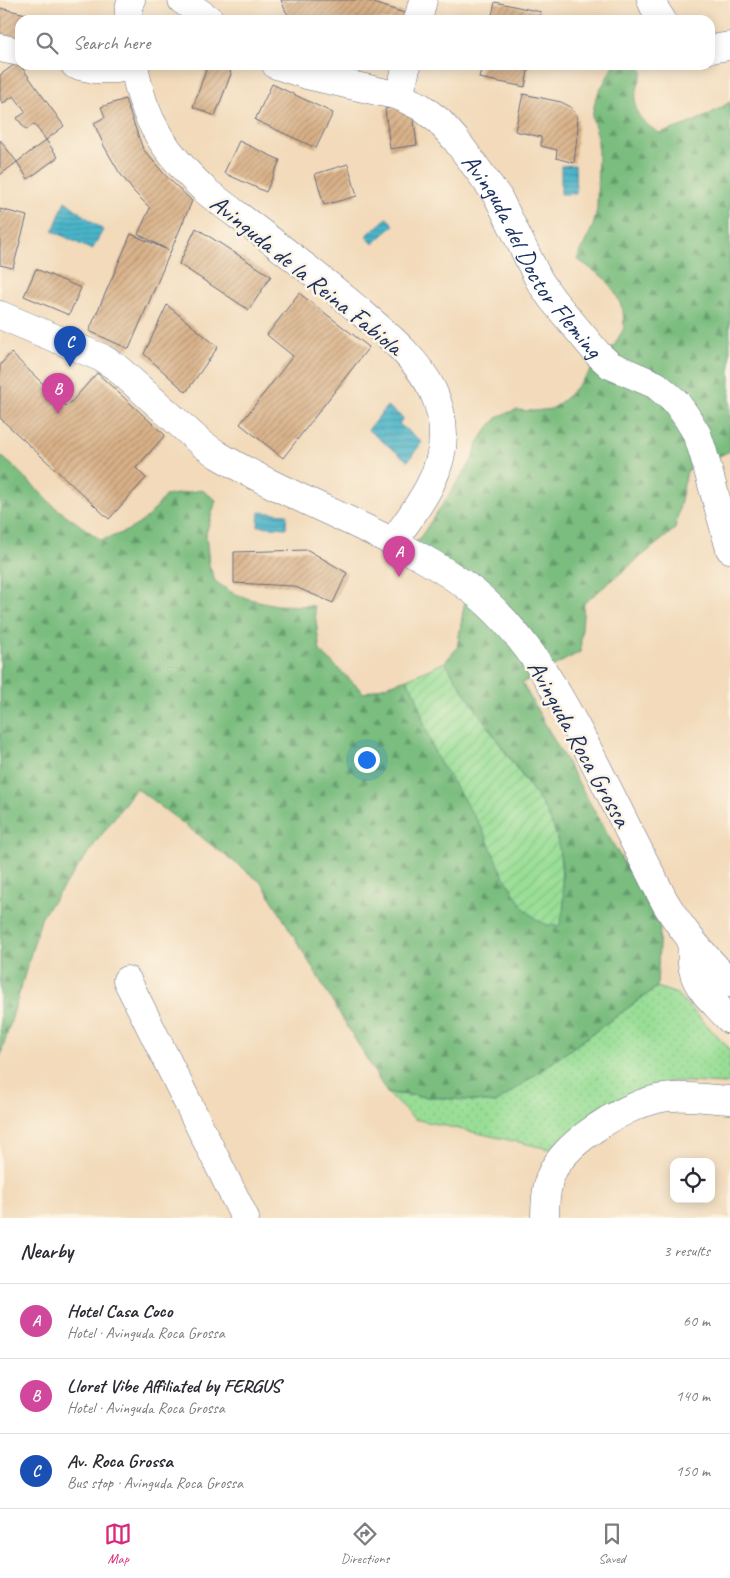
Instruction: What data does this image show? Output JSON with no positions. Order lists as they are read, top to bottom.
{
  "streets": {
    "street": ["Avinguda del Doctor Fleming", "Avinguda de la Reina Fabiola", "Avinguda Roca Grossa"]
  },
  "crossings": [
    ["Avinguda de la Reina Fabiola", "Avinguda Roca Grossa"]
  ],
  "page": {
    "search": "Search here",
    "pins": ["C", "B", "A"],
    "heading": ["Nearby", "3 results"],
    "list": [
      {
        "mark": "A",
        "name": "Hotel Casa Coco",
        "note": "Hotel · Avinguda Roca Grossa",
        "value": "60 m"
      },
      {
        "mark": "B",
        "name": "Lloret Vibe Affiliated by FERGUS",
        "note": "Hotel · Avinguda Roca Grossa",
        "value": "140 m"
      },
      {
        "mark": "C",
        "name": "Av. Roca Grossa",
        "note": "Bus stop · Avinguda Roca Grossa",
        "value": "150 m"
      }
    ],
    "nav": ["Map", "Directions", "Saved"]
  }
}
